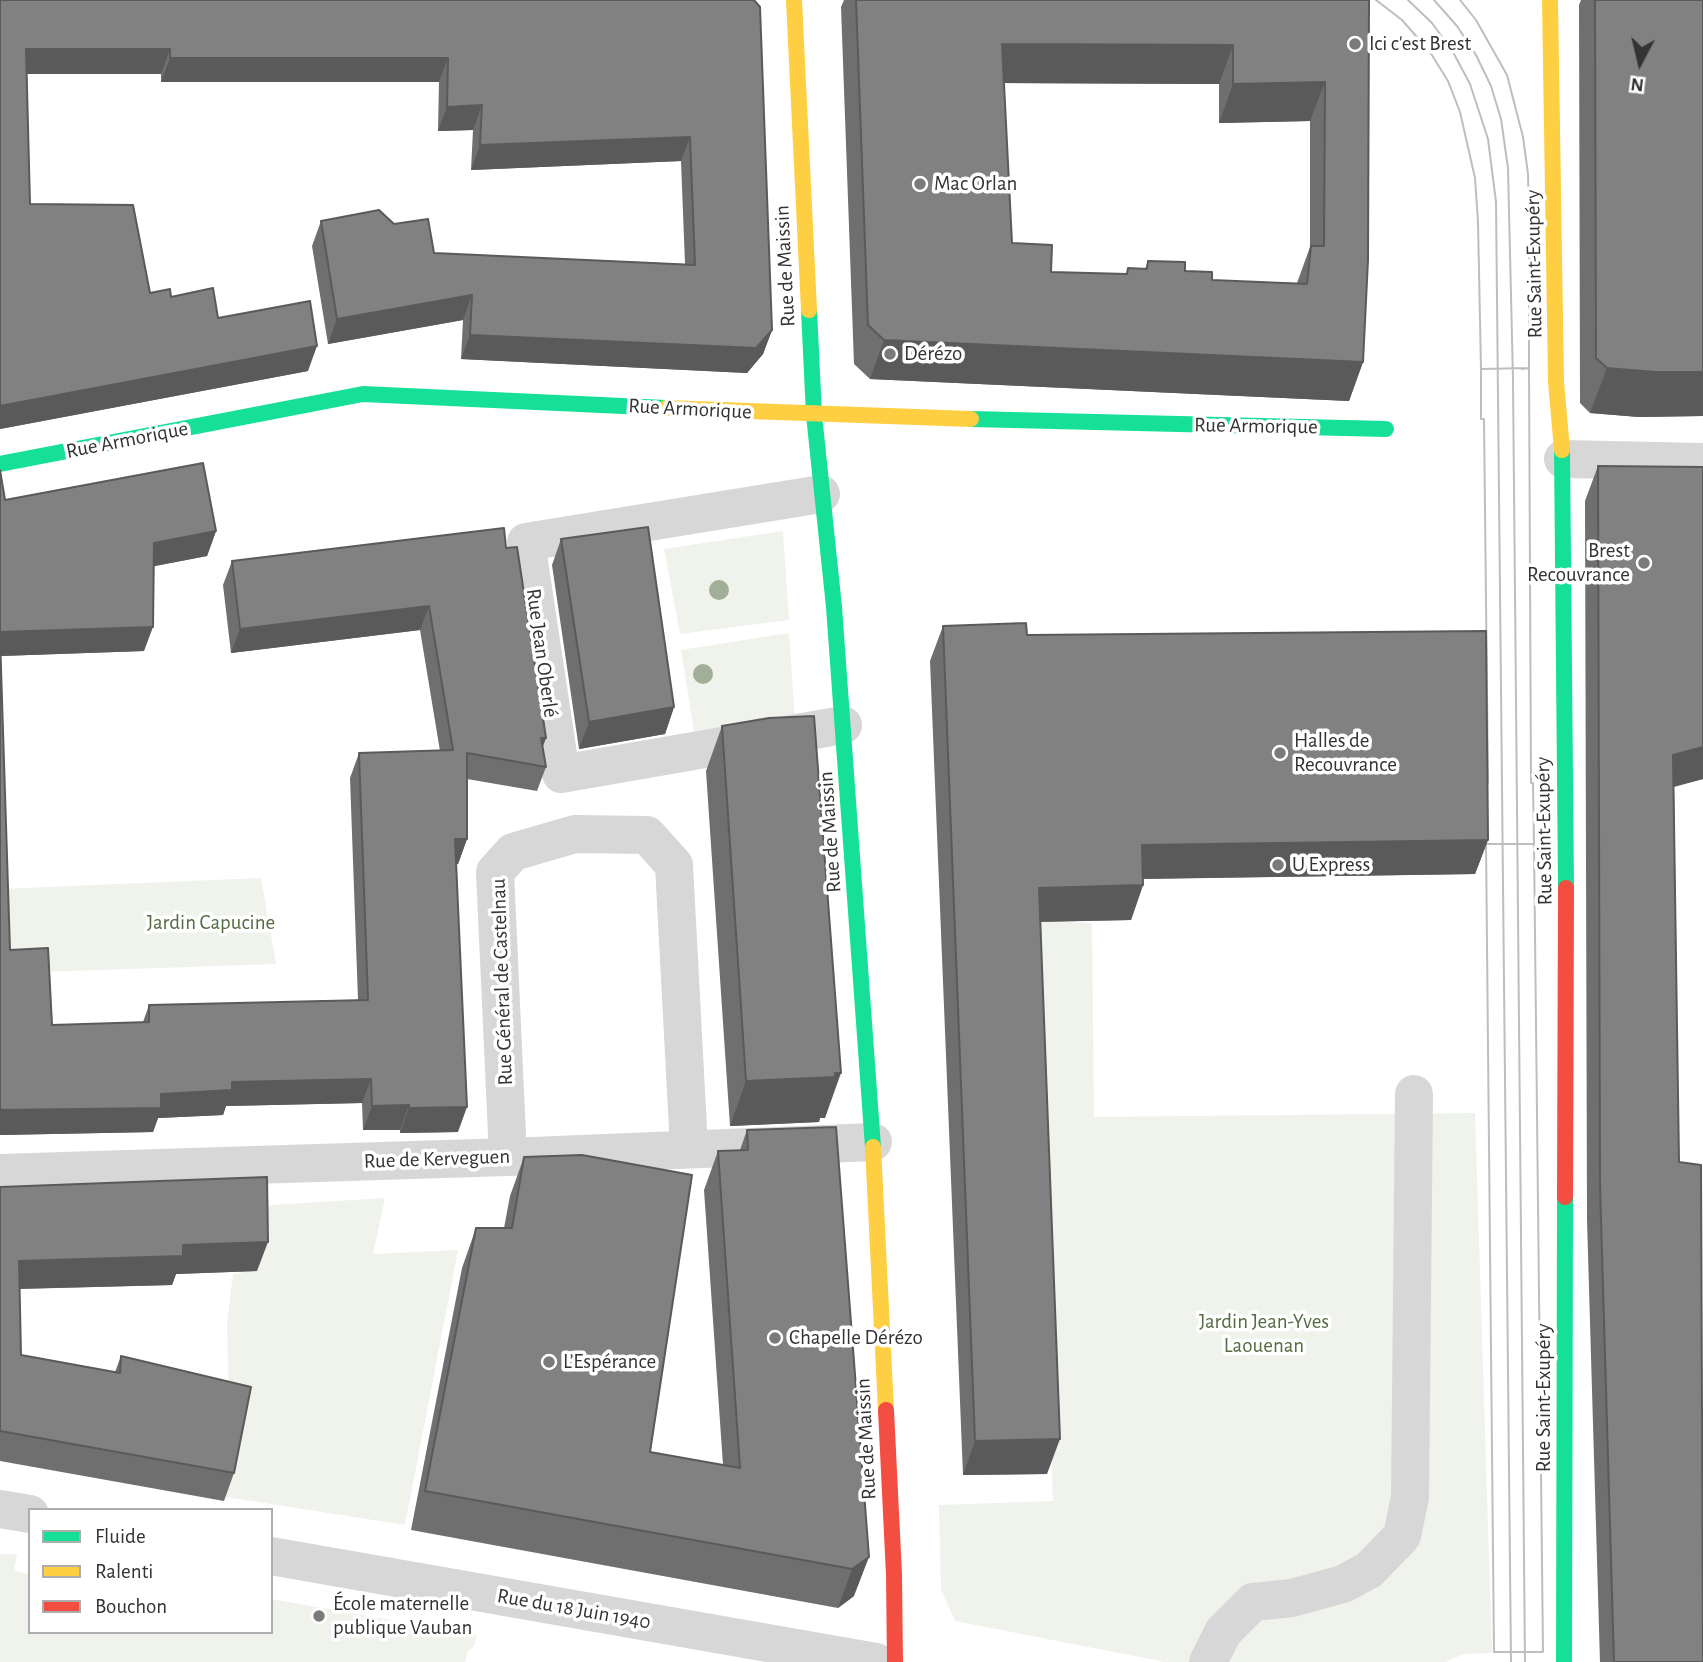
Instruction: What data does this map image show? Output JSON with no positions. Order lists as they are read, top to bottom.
{
  "streets": {
    "street": [
      "Rue Saint-Exupéry",
      "Rue de Maissin",
      "Rue Armorique",
      "Rue Jean Oberlé",
      "Rue Général de Castelnau",
      "Rue de Kerveguen",
      "Rue du 18 Juin 1940"
    ]
  },
  "crossings": [
    ["Rue de Maissin", "Rue Armorique"],
    ["Rue de Maissin", "Rue Jean Oberlé"],
    ["Rue de Maissin", "Rue de Kerveguen"],
    ["Rue Général de Castelnau", "Rue de Kerveguen"]
  ],
  "parks": ["Jardin Capucine", "Jardin Jean-Yves Laouenan"],
  "places": [
    "Ici c'est Brest",
    "Mac Orlan",
    "Dérézo",
    "Brest Recouvrance",
    "Halles de Recouvrance",
    "U Express",
    "Chapelle Dérézo",
    "L’Espérance",
    "École maternelle publique Vauban"
  ],
  "legend": ["Fluide", "Ralenti", "Bouchon"],
  "north": "bottom"
}
